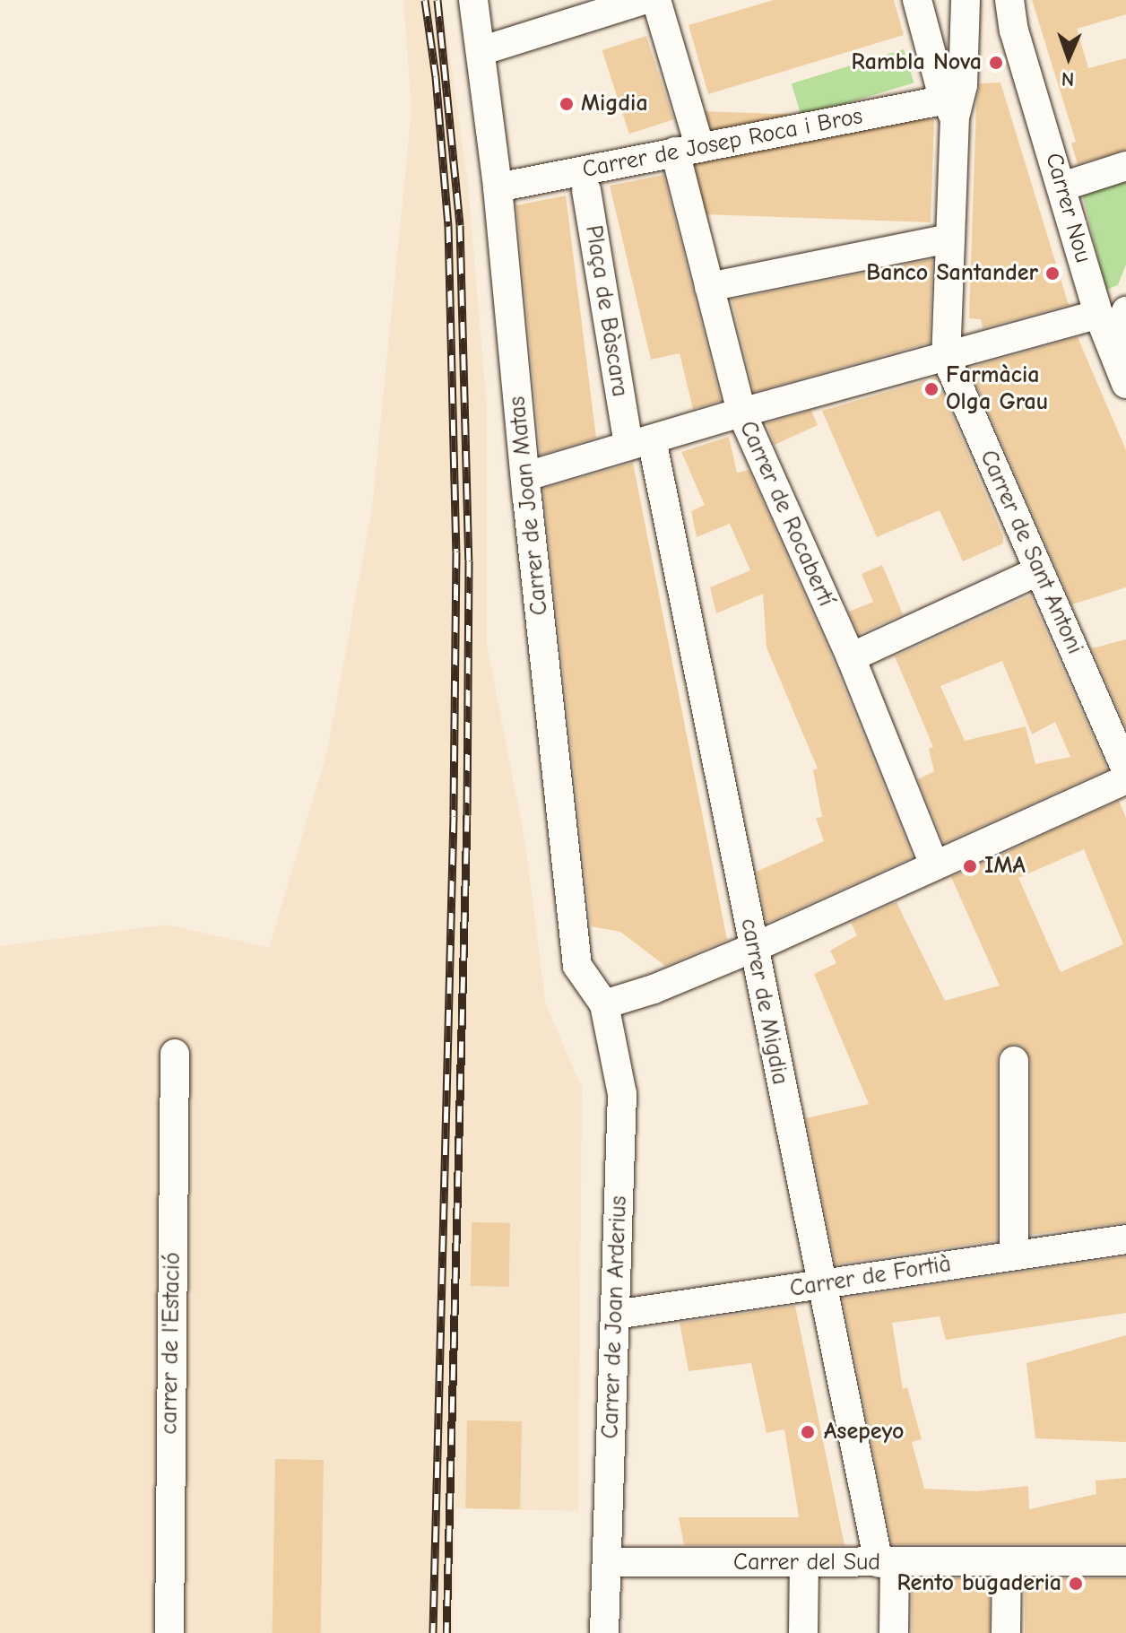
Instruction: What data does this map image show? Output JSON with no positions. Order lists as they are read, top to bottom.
{
  "streets": {
    "street": [
      "Carrer de Josep Roca i Bros",
      "Carrer Nou",
      "Plaça de Bàscara",
      "Carrer de Joan Matas",
      "Carrer de Rocabertí",
      "Carrer de Sant Antoni",
      "carrer de Migdia",
      "Carrer de Fortià",
      "Carrer de Joan Arderius",
      "carrer de l'Estació",
      "Carrer del Sud"
    ]
  },
  "crossings": [
    ["Carrer de Josep Roca i Bros", "Carrer de Joan Matas"],
    ["Carrer de Josep Roca i Bros", "Carrer de Rocabertí"],
    ["Carrer de Josep Roca i Bros", "Carrer de Sant Antoni"],
    ["Plaça de Bàscara", "carrer de Migdia"],
    ["Carrer de Joan Matas", "Carrer de Joan Arderius"],
    ["carrer de Migdia", "Carrer de Fortià"],
    ["carrer de Migdia", "Carrer del Sud"],
    ["Carrer de Fortià", "Carrer de Joan Arderius"],
    ["Carrer de Joan Arderius", "Carrer del Sud"]
  ],
  "places": [
    "Rambla Nova",
    "Migdia",
    "Banco Santander",
    "Farmàcia Olga Grau",
    "IMA",
    "Asepeyo",
    "Rento bugaderia"
  ],
  "north": "bottom"
}
